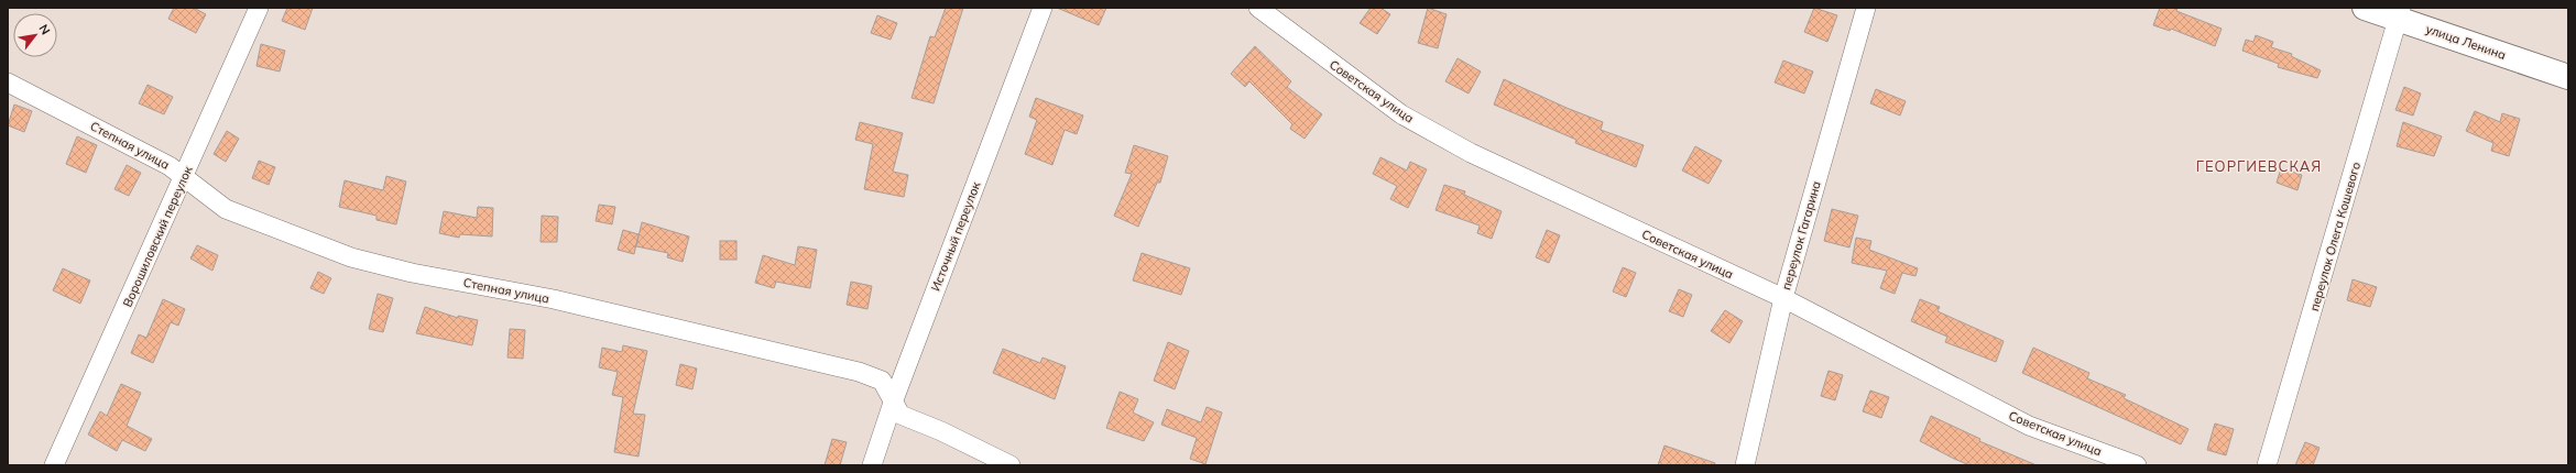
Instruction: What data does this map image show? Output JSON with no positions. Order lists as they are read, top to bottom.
{
  "streets": {
    "street": [
      "улица Ленина",
      "Советская улица",
      "Степная улица",
      "переулок Гагарина",
      "Ворошиловский переулок",
      "Источный переулок",
      "переулок Олега Кошевого"
    ]
  },
  "crossings": [
    ["улица Ленина", "переулок Олега Кошевого"],
    ["Советская улица", "переулок Гагарина"],
    ["Степная улица", "Ворошиловский переулок"],
    ["Степная улица", "Источный переулок"]
  ],
  "districts": ["ГЕОРГИЕВСКАЯ"],
  "north": "top right"
}
